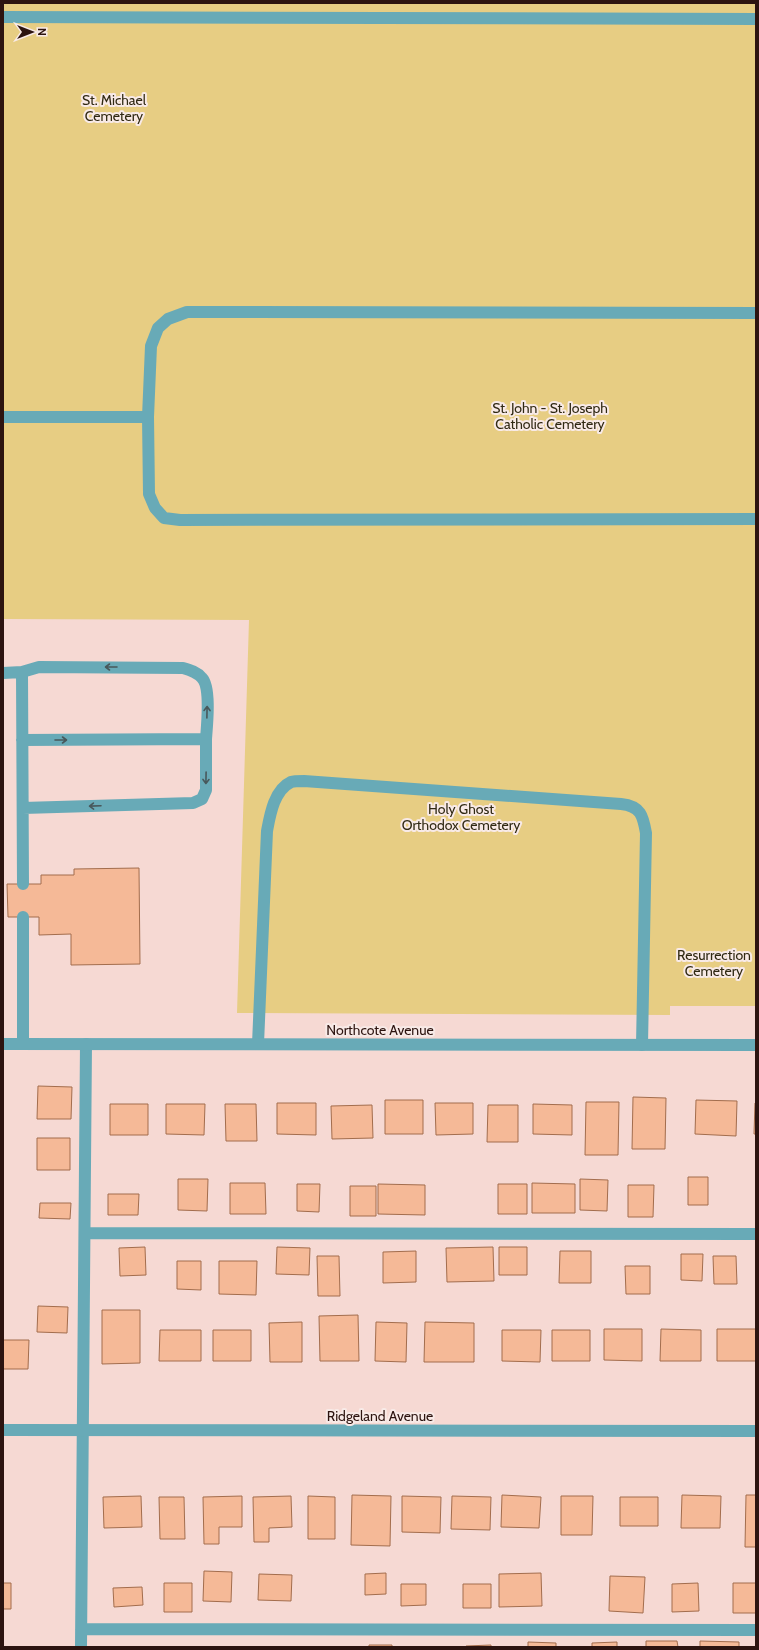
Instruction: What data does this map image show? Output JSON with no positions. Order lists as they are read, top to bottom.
{
  "streets": {
    "street": ["Northcote Avenue", "Ridgeland Avenue"]
  },
  "parks": [
    "St. Michael Cemetery",
    "St. John - St. Joseph Catholic Cemetery",
    "Holy Ghost Orthodox Cemetery",
    "Resurrection Cemetery"
  ],
  "north": "right"
}
